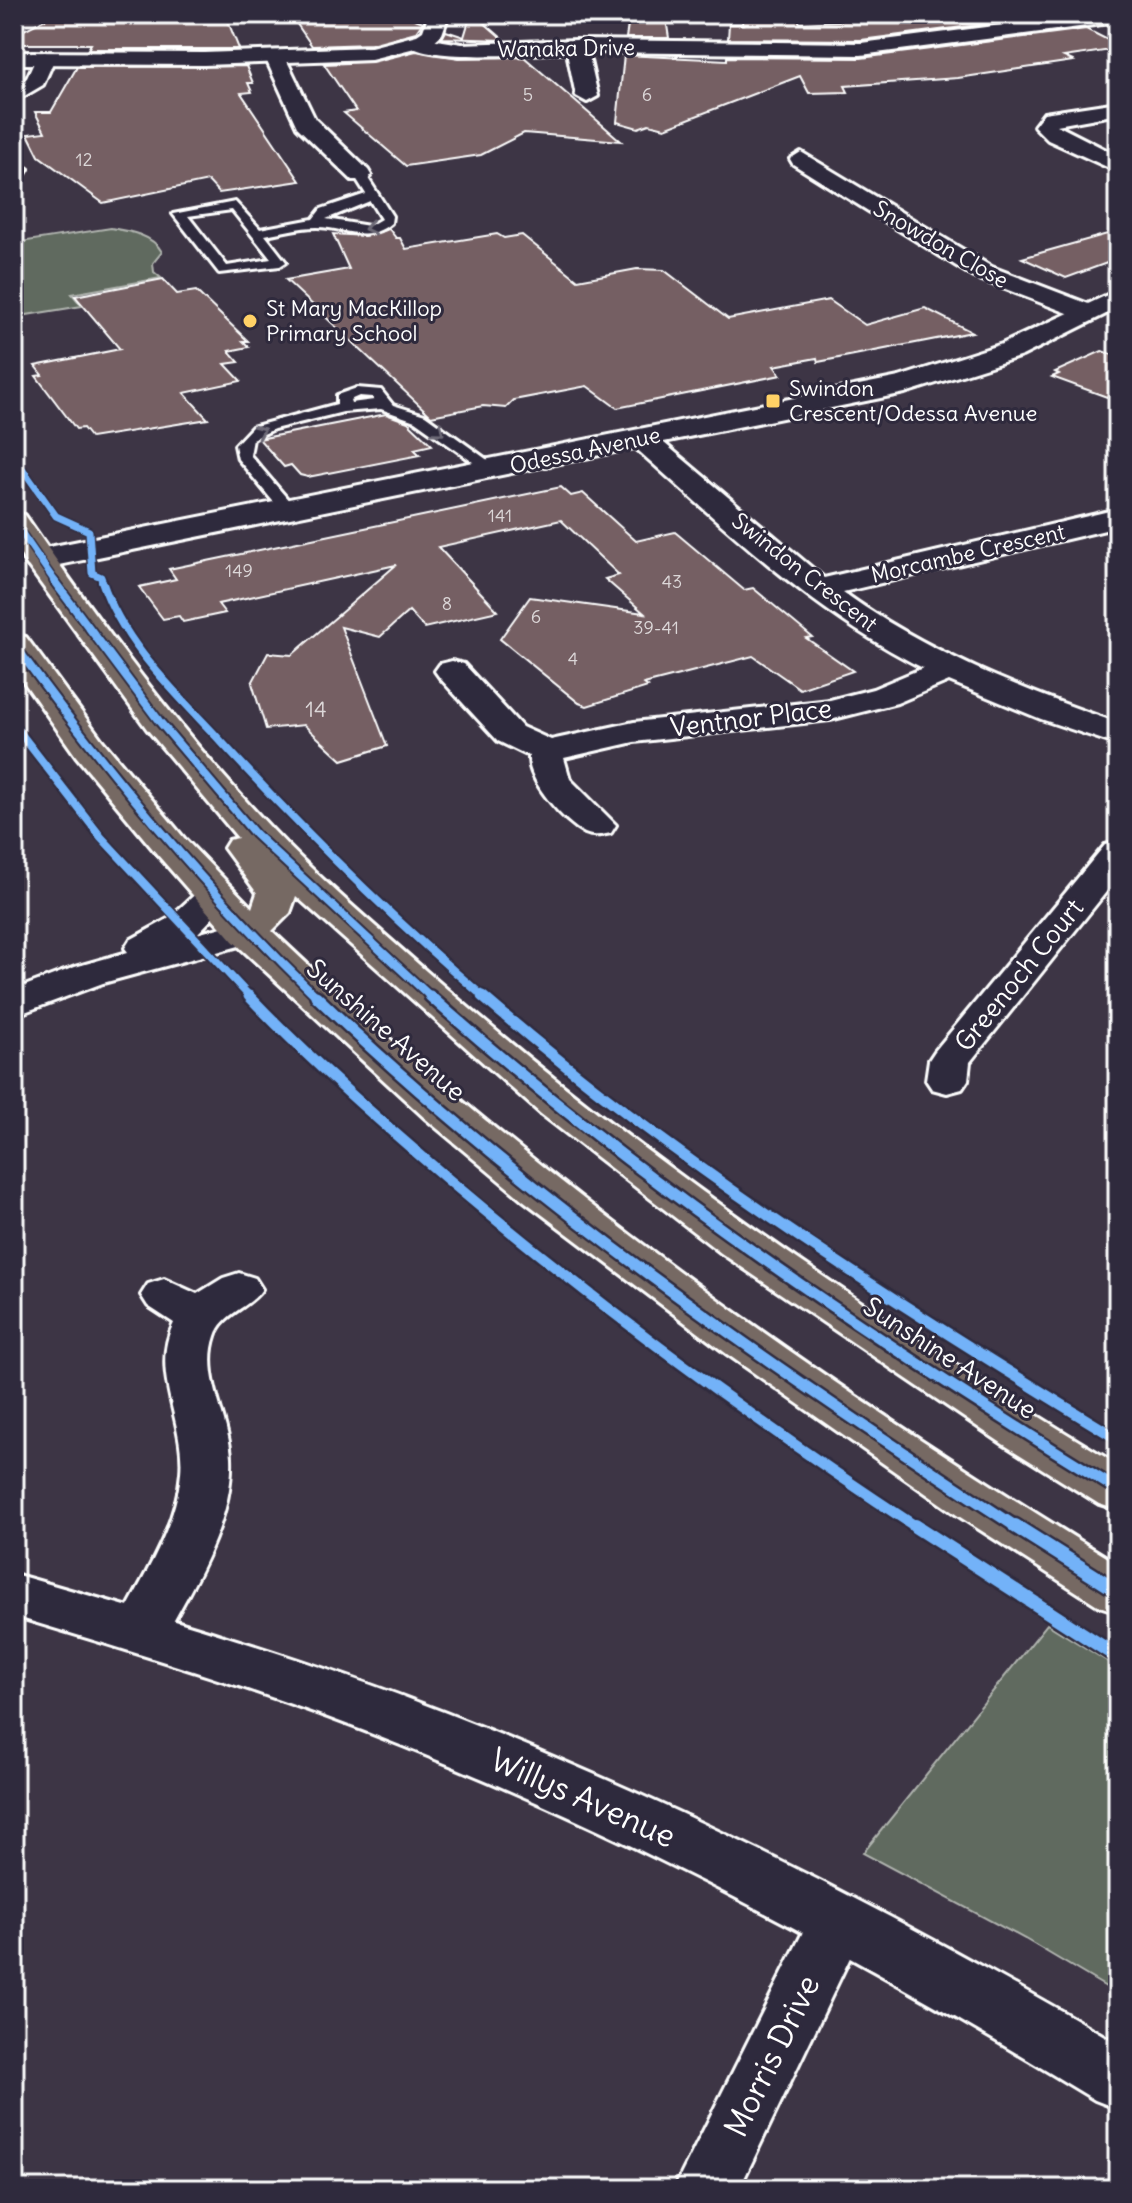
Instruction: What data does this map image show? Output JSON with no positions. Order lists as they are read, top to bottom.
{
  "streets": {
    "main road": ["Sunshine Avenue"],
    "street": [
      "Wanaka Drive",
      "Snowdon Close",
      "Odessa Avenue",
      "Morcambe Crescent",
      "Swindon Crescent",
      "Ventnor Place",
      "Greenoch Court",
      "Willys Avenue",
      "Morris Drive"
    ]
  },
  "crossings": [
    ["Snowdon Close", "Odessa Avenue"],
    ["Odessa Avenue", "Swindon Crescent"],
    ["Odessa Avenue", "Sunshine Avenue"],
    ["Morcambe Crescent", "Swindon Crescent"],
    ["Swindon Crescent", "Ventnor Place"],
    ["Willys Avenue", "Morris Drive"]
  ],
  "places": {
    "other": ["St Mary MacKillop Primary School"],
    "transit": ["Swindon Crescent/Odessa Avenue"]
  },
  "house_numbers": [
    "5",
    "6",
    "12",
    "141",
    "149",
    "43",
    "8",
    "6",
    "39-41",
    "4",
    "14"
  ]
}
